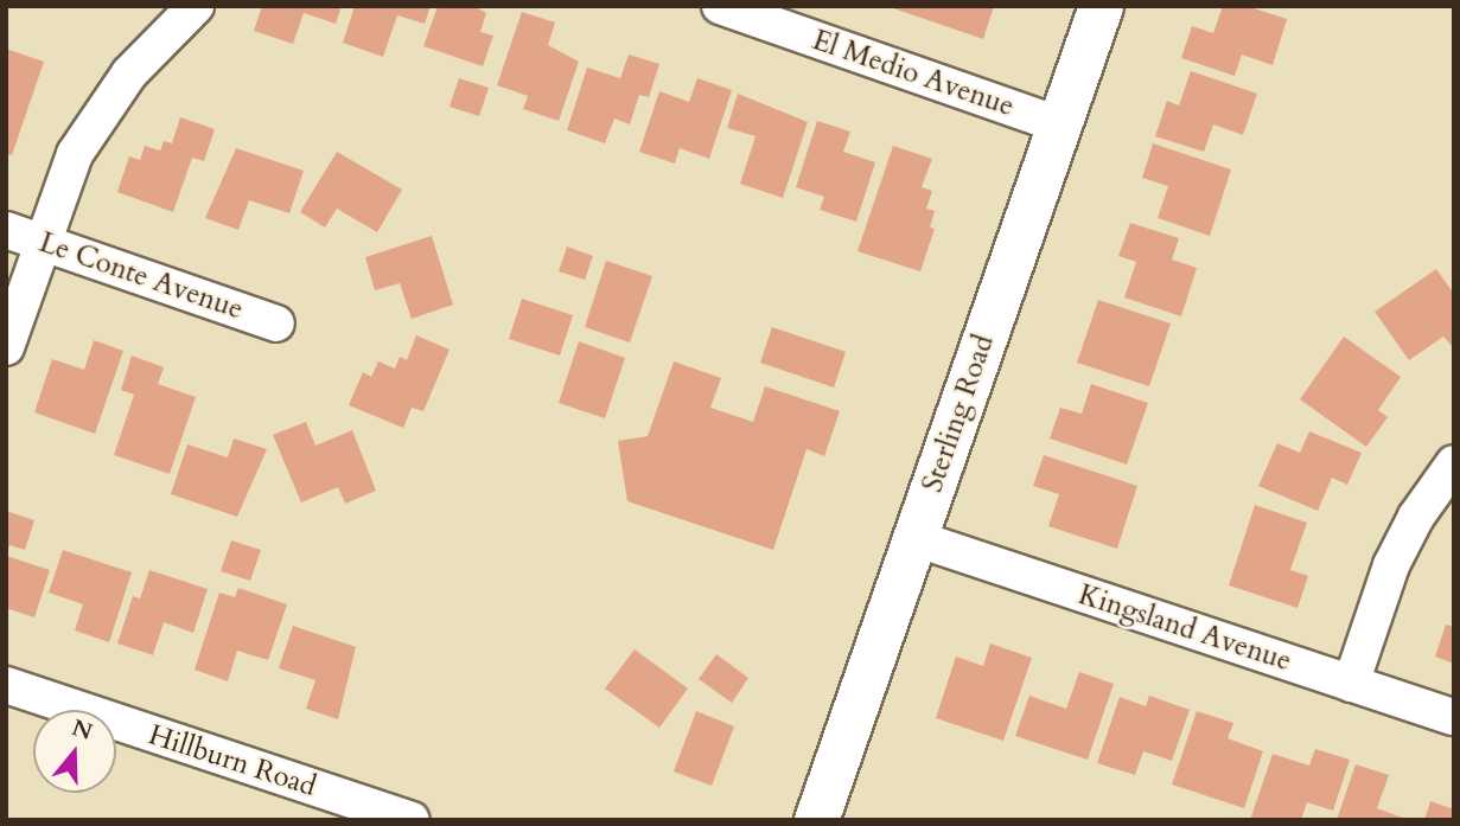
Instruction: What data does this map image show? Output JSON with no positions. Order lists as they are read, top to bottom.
{
  "streets": {
    "street": [
      "El Medio Avenue",
      "Le Conte Avenue",
      "Sterling Road",
      "Kingsland Avenue",
      "Hillburn Road"
    ]
  },
  "crossings": [
    ["El Medio Avenue", "Sterling Road"],
    ["Sterling Road", "Kingsland Avenue"]
  ],
  "north": "top"
}
